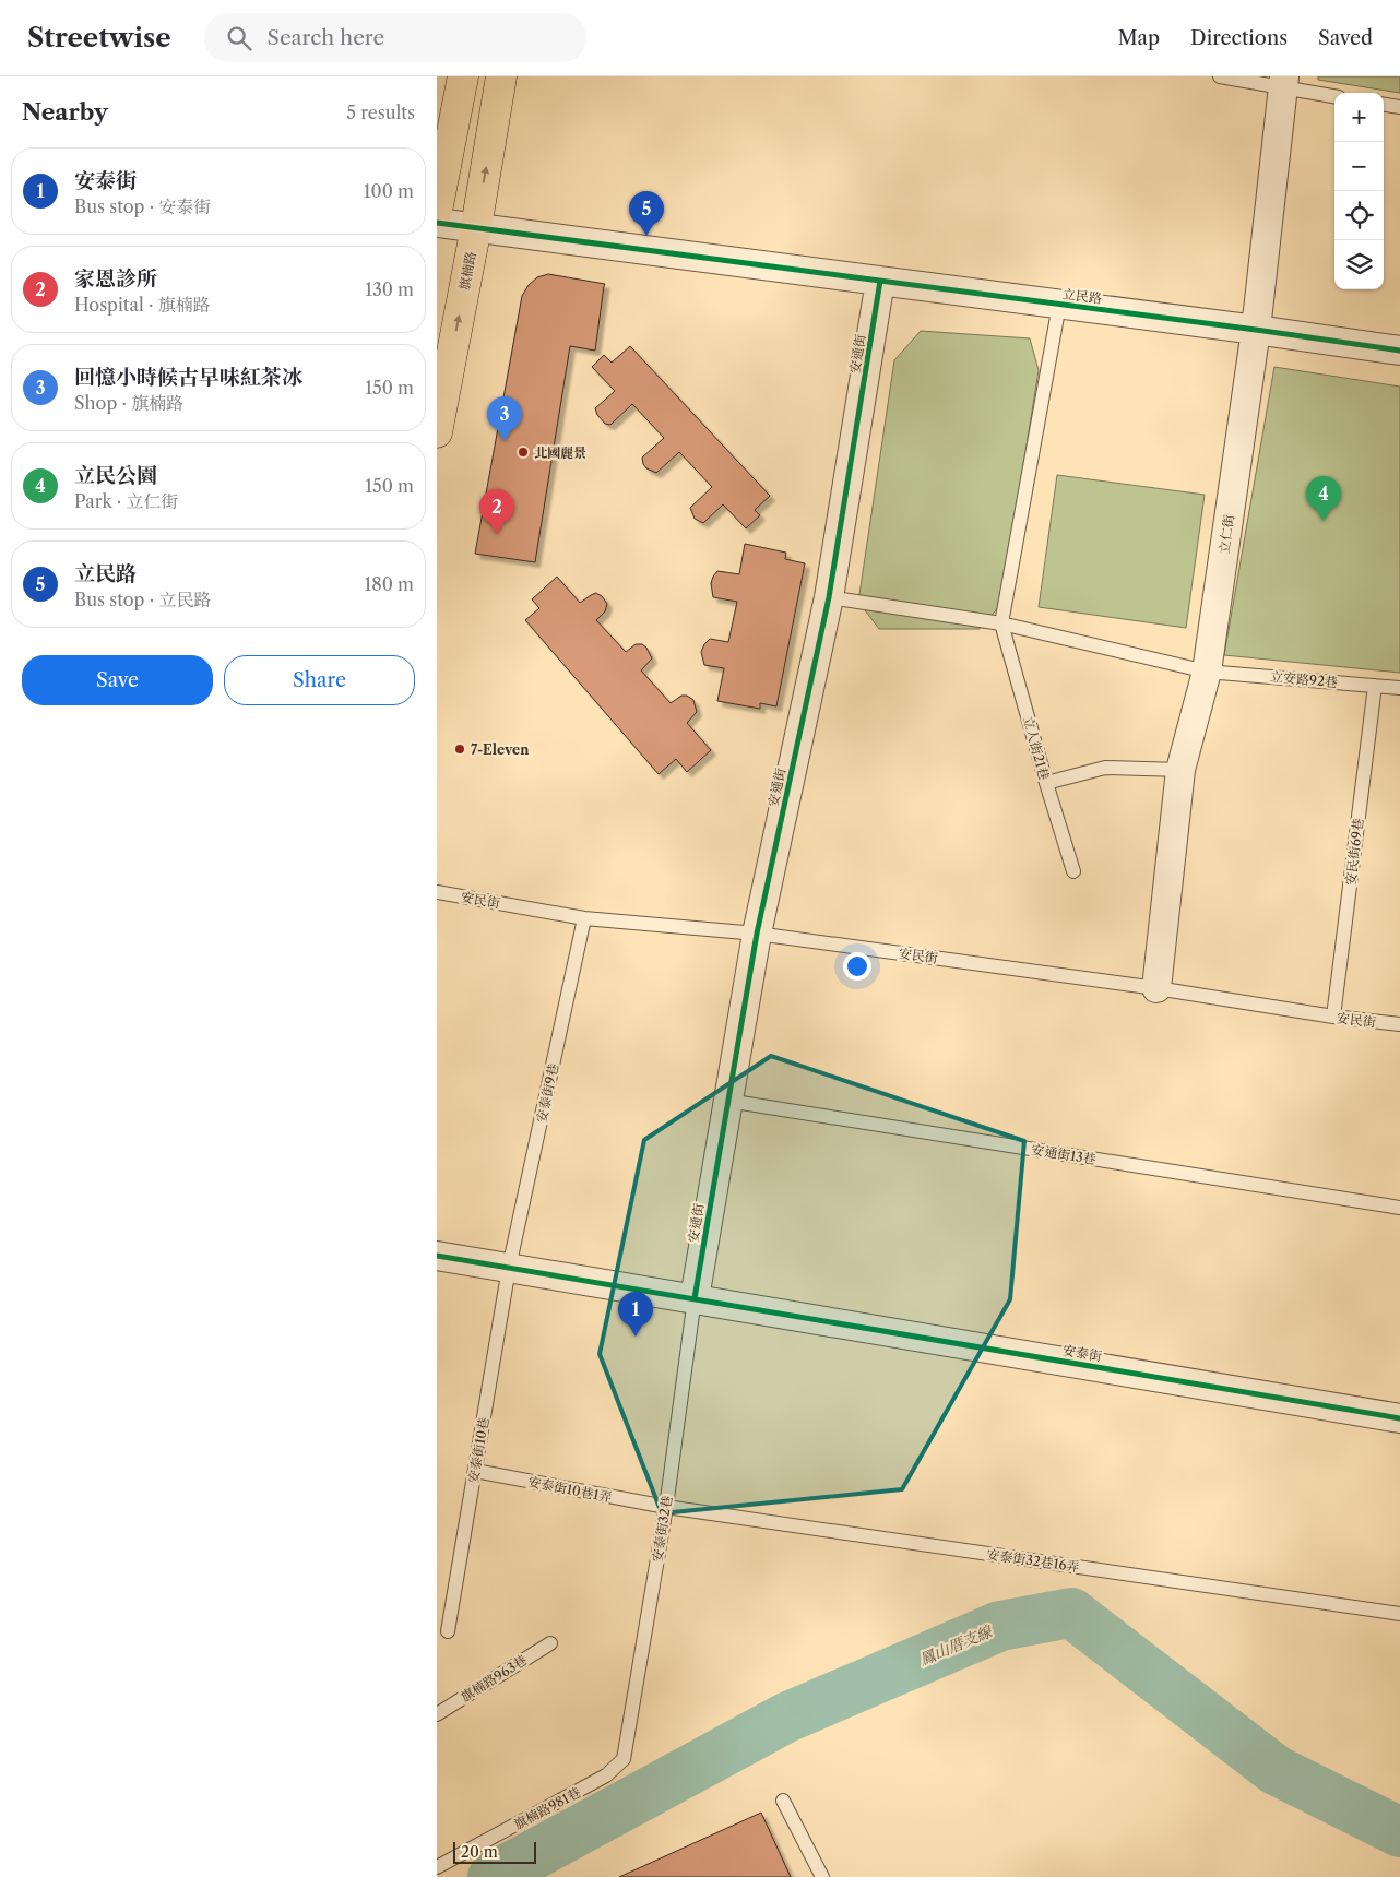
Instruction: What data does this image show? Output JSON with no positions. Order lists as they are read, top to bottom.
{
  "streets": {
    "main road": ["旗楠路"],
    "street": [
      "立民路",
      "安通街",
      "立仁街",
      "安泰街"
    ],
    "lane": [
      "立安路92巷",
      "立人街21巷",
      "安民街69巷",
      "安民街",
      "安泰街9巷",
      "安通街13巷",
      "安泰街10巷",
      "安泰街10巷1弄",
      "安泰街32巷",
      "安泰街32巷16弄",
      "旗楠路963巷",
      "旗楠路981巷"
    ]
  },
  "crossings": [
    ["旗楠路", "立民路"],
    ["立民路", "安通街"],
    ["立民路", "立仁街"],
    ["安通街", "立安路92巷"],
    ["安通街", "安民街"],
    ["安通街", "安通街13巷"],
    ["安通街", "安泰街"],
    ["安通街", "安泰街32巷"],
    ["立仁街", "立安路92巷"],
    ["立仁街", "安民街"],
    ["立安路92巷", "立人街21巷"],
    ["立安路92巷", "安民街69巷"],
    ["安民街69巷", "安民街"],
    ["安民街", "安泰街9巷"],
    ["安泰街9巷", "安泰街"],
    ["安泰街9巷", "安泰街10巷"],
    ["安泰街", "安泰街10巷"],
    ["安泰街", "安泰街32巷"],
    ["安泰街10巷", "安泰街10巷1弄"],
    ["安泰街10巷1弄", "安泰街32巷"],
    ["安泰街10巷1弄", "安泰街32巷16弄"],
    ["安泰街32巷", "安泰街32巷16弄"],
    ["安泰街32巷", "旗楠路981巷"]
  ],
  "water": ["鳳山厝支線"],
  "places": ["北國麗景", "7-Eleven"],
  "scale_bar": "20 m",
  "page": {
    "header": "Streetwise",
    "search": "Search here",
    "nav": ["Map", "Directions", "Saved"],
    "heading": ["Nearby", "5 results"],
    "map_buttons": ["+", "−"],
    "list": [
      {
        "mark": "1",
        "name": "安泰街",
        "note": "Bus stop · 安泰街",
        "value": "100 m"
      },
      {
        "mark": "2",
        "name": "家恩診所",
        "note": "Hospital · 旗楠路",
        "value": "130 m"
      },
      {
        "mark": "3",
        "name": "回憶小時候古早味紅茶冰",
        "note": "Shop · 旗楠路",
        "value": "150 m"
      },
      {
        "mark": "4",
        "name": "立民公園",
        "note": "Park · 立仁街",
        "value": "150 m"
      },
      {
        "mark": "5",
        "name": "立民路",
        "note": "Bus stop · 立民路",
        "value": "180 m"
      }
    ],
    "pins": [
      "5",
      "3",
      "4",
      "2",
      "1"
    ],
    "buttons": ["Save", "Share"],
    "scale": "20 m"
  }
}
